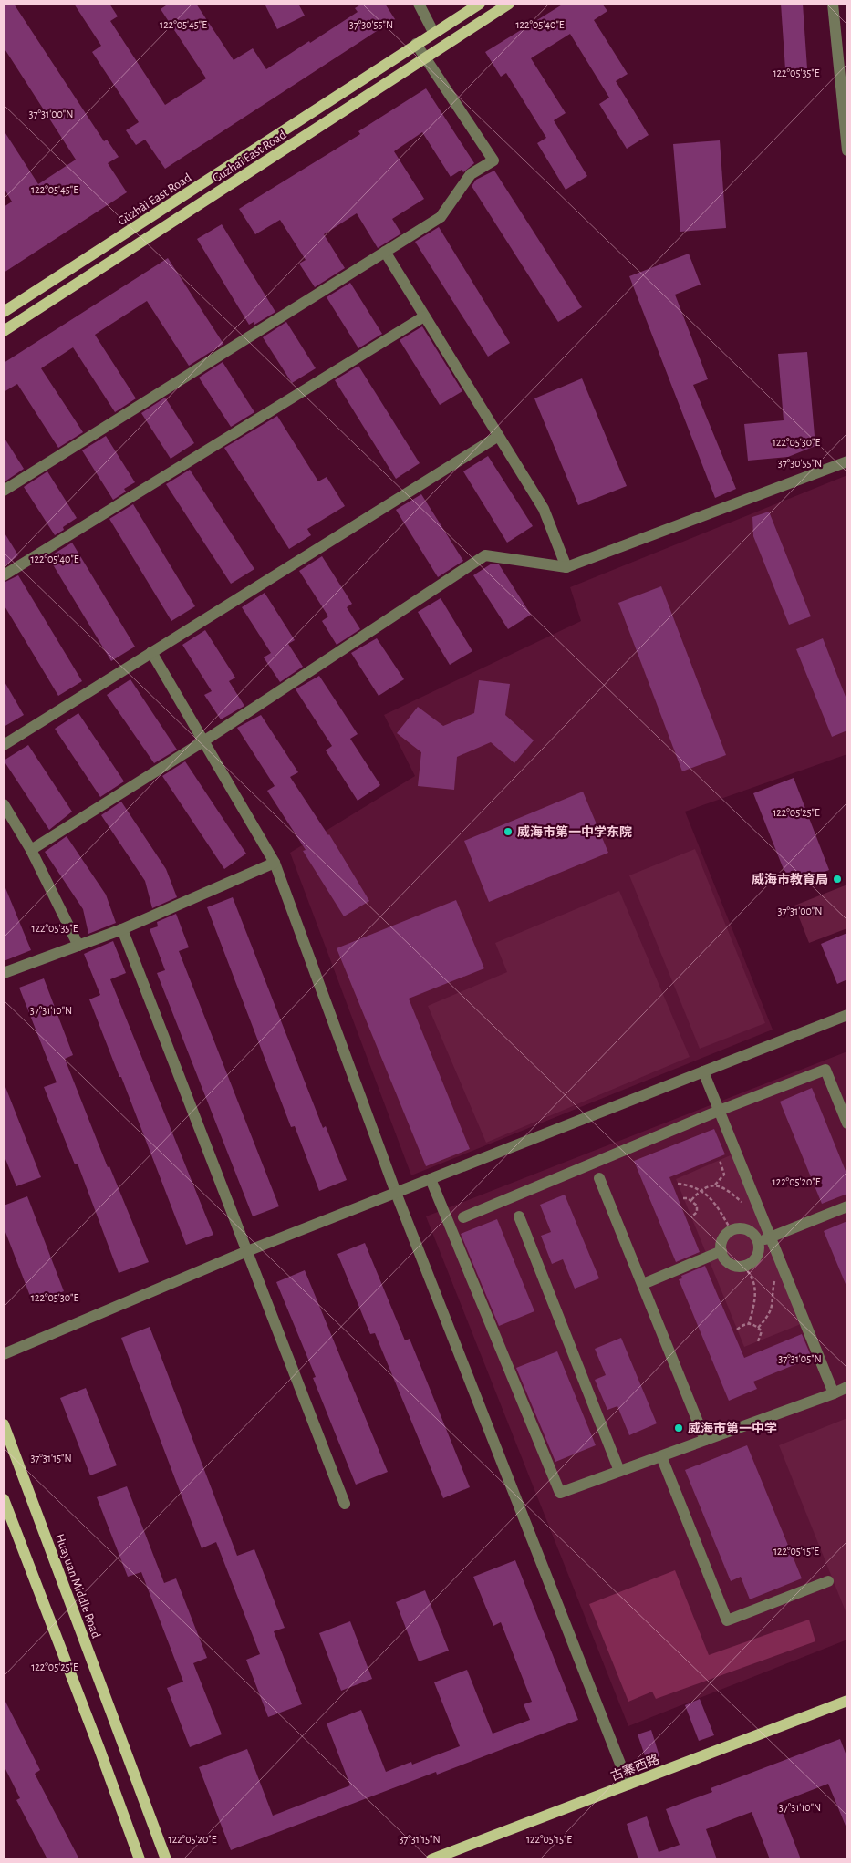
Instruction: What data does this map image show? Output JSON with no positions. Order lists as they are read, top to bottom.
{
  "streets": {
    "main road": [
      "Guzhai East Road",
      "Gǔzhài East Road",
      "Huayuan Middle Road",
      "古寨西路"
    ]
  },
  "places": ["威海市第一中学东院", "威海市教育局", "威海市第一中学"],
  "coordinates": [
    "37°30'55\"N",
    "122°05'45\"E",
    "122°05'40\"E",
    "122°05'35\"E",
    "37°31'00\"N",
    "122°05'30\"E",
    "122°05'25\"E",
    "37°31'10\"N",
    "122°05'20\"E",
    "37°31'05\"N",
    "37°31'15\"N",
    "122°05'15\"E"
  ]
}
